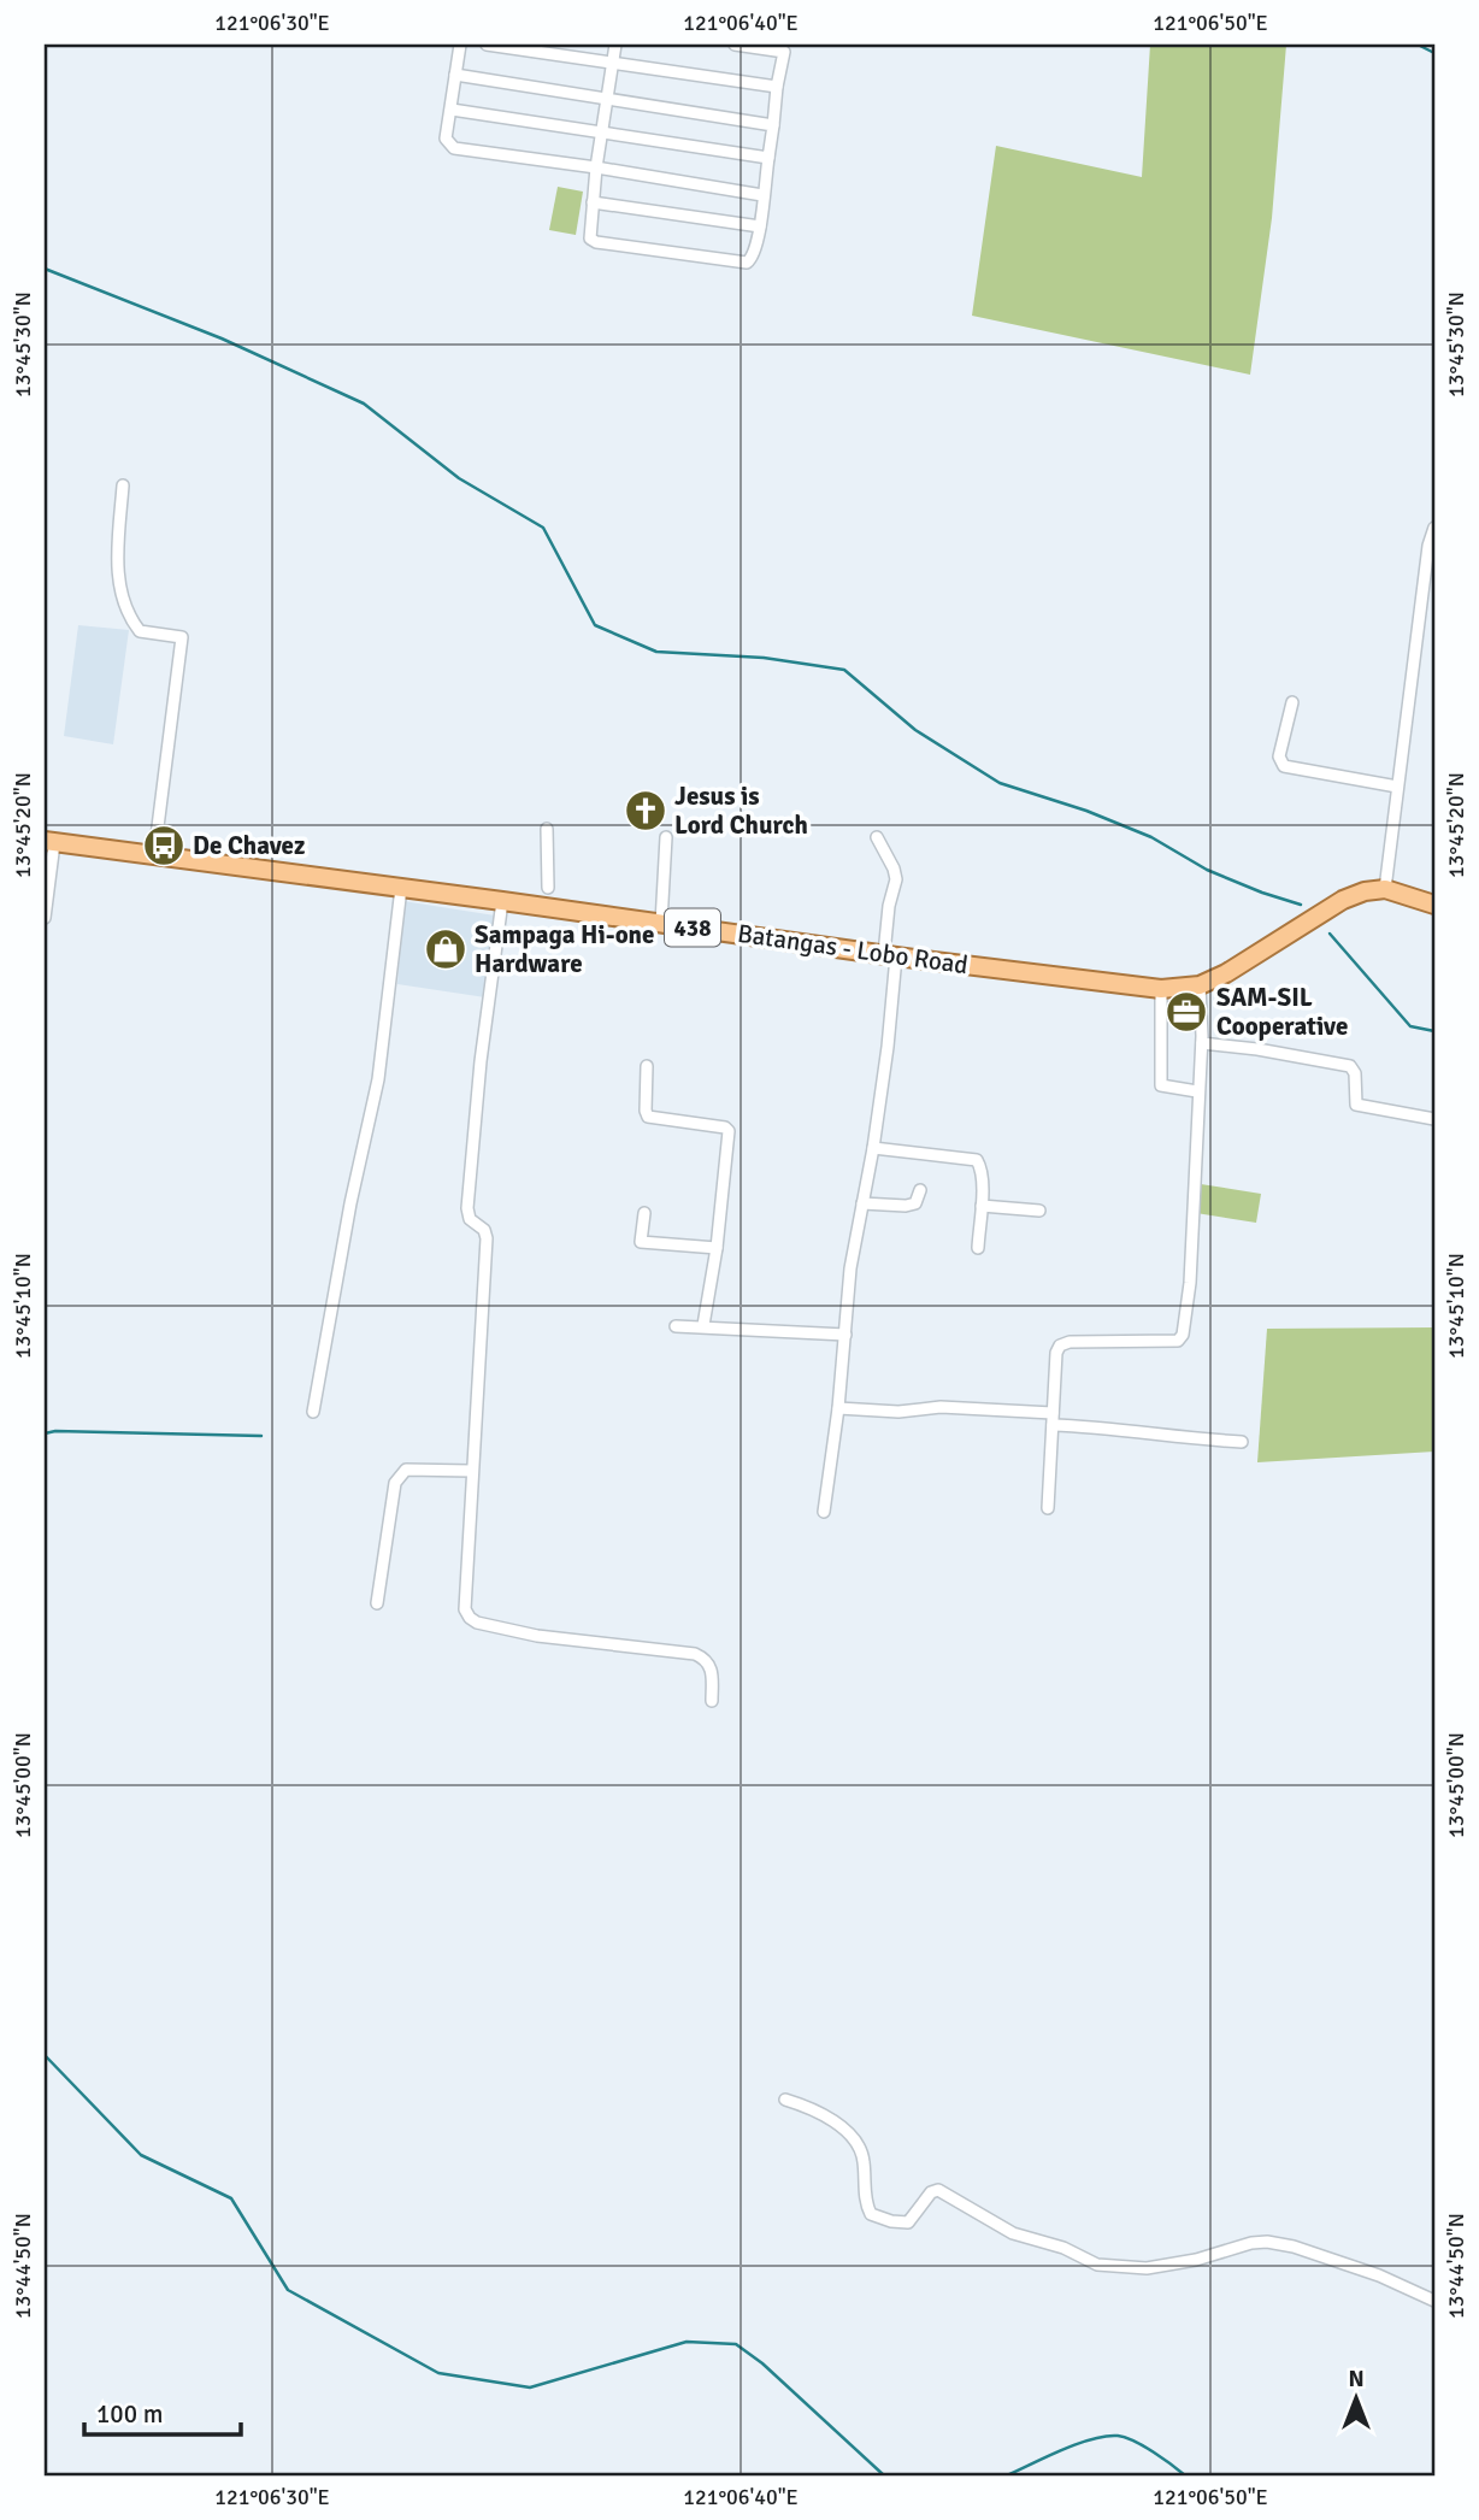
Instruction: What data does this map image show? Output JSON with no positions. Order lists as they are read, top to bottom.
{
  "streets": {
    "main road": ["438", "Batangas - Lobo Road"]
  },
  "places": {
    "church": ["Jesus is Lord Church"],
    "bus stop": ["De Chavez"],
    "shop": ["Sampaga Hi-one Hardware"],
    "office": ["SAM-SIL Cooperative"]
  },
  "scale_bar": "100 m",
  "north": "top",
  "coordinates": [
    "121°06'30\"E",
    "121°06'40\"E",
    "121°06'50\"E",
    "13°45'30\"N",
    "13°45'20\"N",
    "13°45'10\"N",
    "13°45'00\"N",
    "13°44'50\"N"
  ]
}
